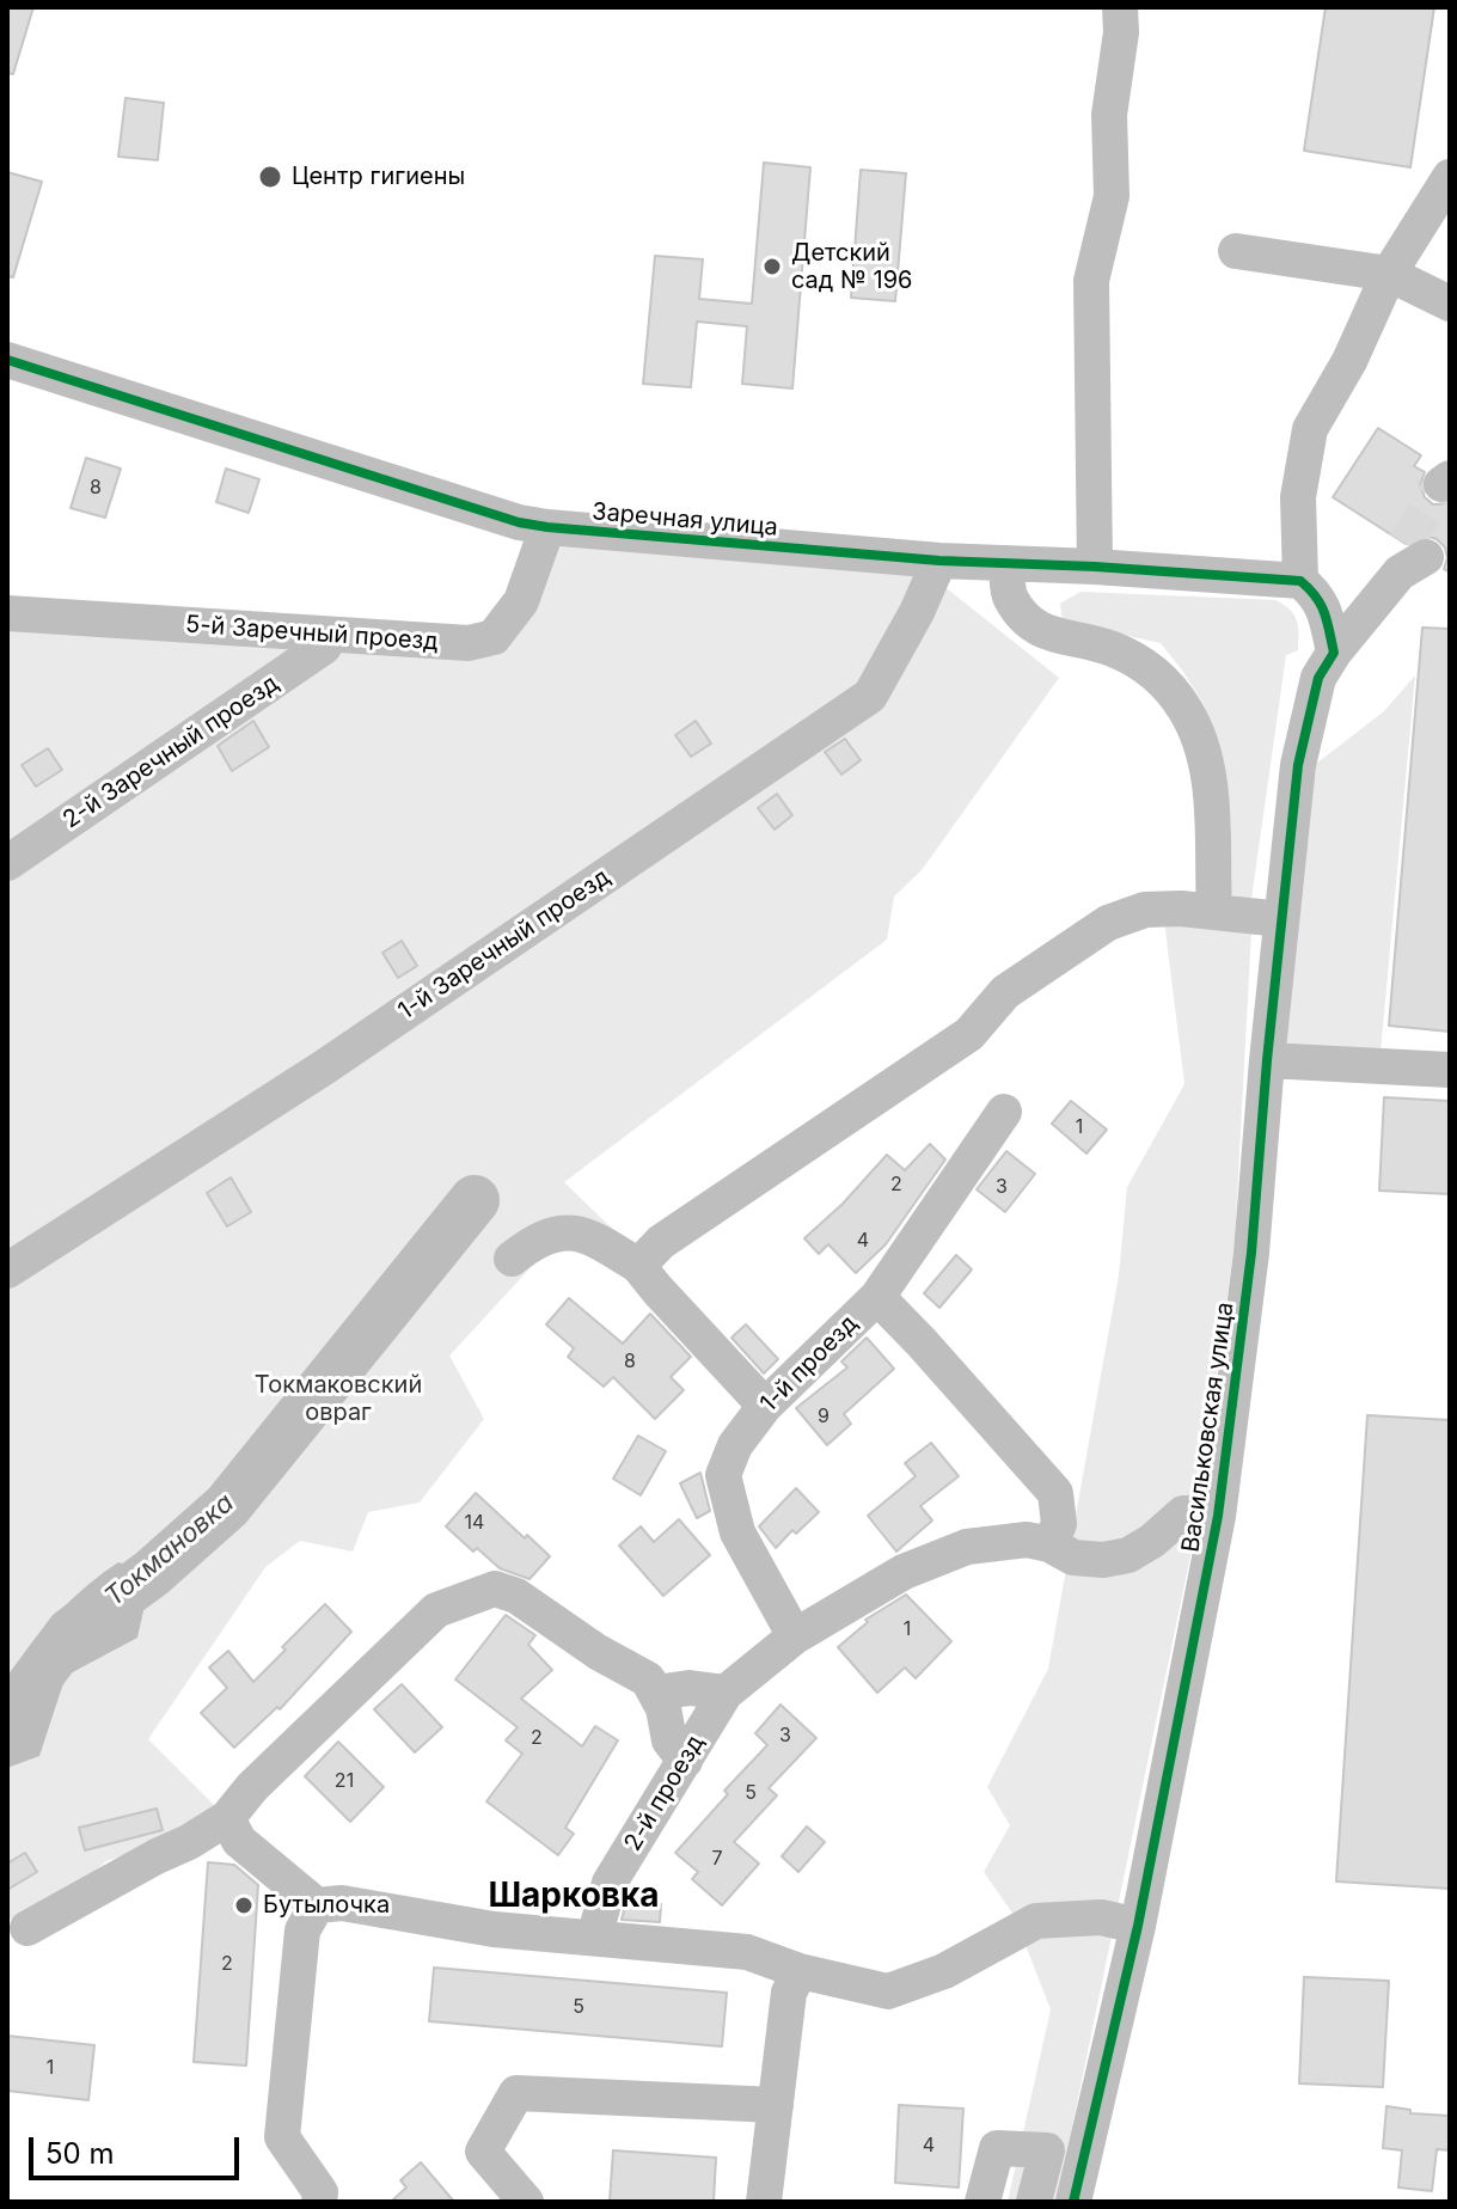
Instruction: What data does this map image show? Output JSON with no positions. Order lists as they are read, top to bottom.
{
  "streets": {
    "street": [
      "Заречная улица",
      "5-й Заречный проезд",
      "2-й Заречный проезд",
      "1-й Заречный проезд",
      "1-й проезд",
      "Васильковская улица",
      "2-й проезд"
    ]
  },
  "crossings": [
    ["Заречная улица", "5-й Заречный проезд"],
    ["Заречная улица", "1-й Заречный проезд"],
    ["5-й Заречный проезд", "2-й Заречный проезд"],
    ["1-й проезд", "2-й проезд"],
    ["Васильковская улица", "2-й проезд"]
  ],
  "districts": ["Шарковка"],
  "water": ["Токмановка"],
  "parks": ["Токмаковский овраг"],
  "places": ["Центр гигиены", "Детский сад № 196", "Бутылочка"],
  "house_numbers": [
    "8",
    "1",
    "2",
    "3",
    "4",
    "8",
    "9",
    "14",
    "1",
    "3",
    "2",
    "21",
    "5",
    "7",
    "2",
    "5",
    "1",
    "4"
  ],
  "scale_bar": "50 m"
}
